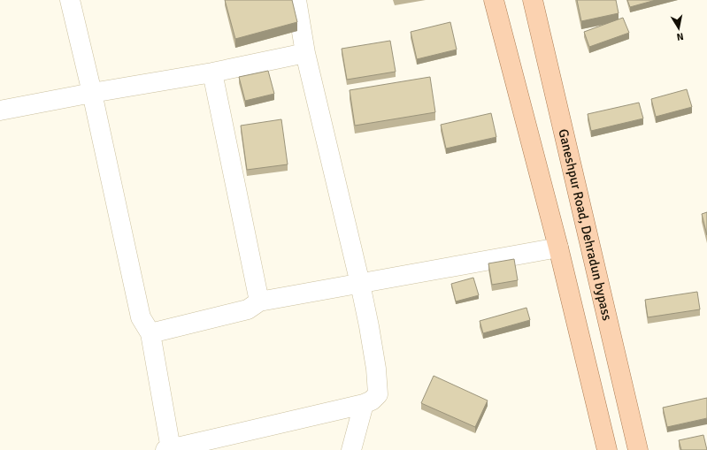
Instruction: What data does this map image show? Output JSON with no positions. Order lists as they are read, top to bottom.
{
  "streets": {
    "main road": ["Ganeshpur Road, Dehradun bypass"]
  },
  "north": "bottom"
}
